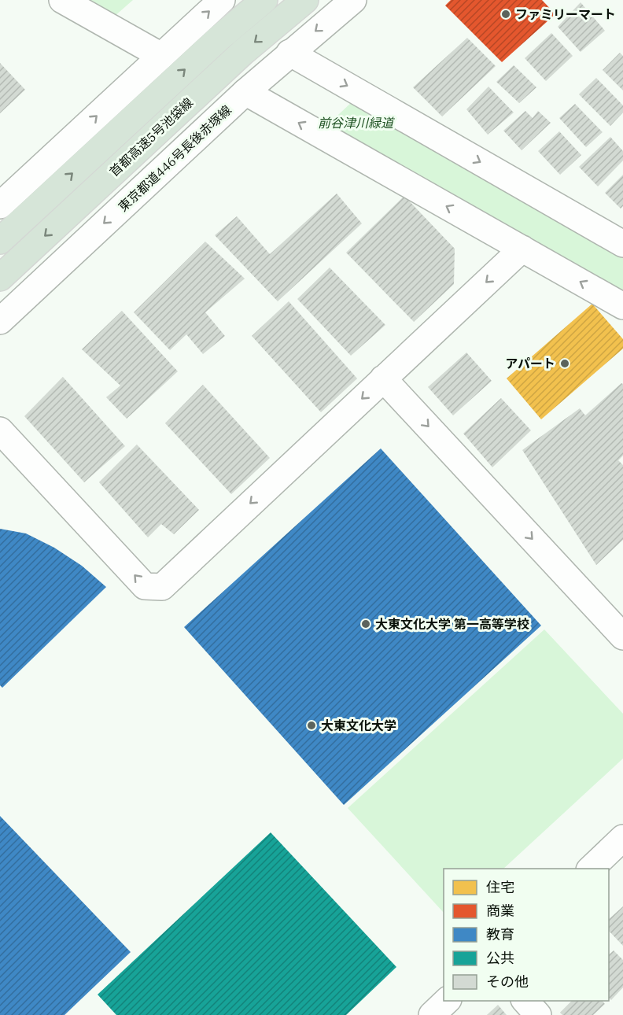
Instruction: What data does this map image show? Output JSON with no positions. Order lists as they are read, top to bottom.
{
  "streets": {
    "highway": ["首都高速5号池袋線"],
    "street": ["東京都道446号長後赤塚線"]
  },
  "parks": ["前谷津川緑道"],
  "places": [
    "ファミリーマート",
    "アパート",
    "大東文化大学 第一高等学校",
    "大東文化大学"
  ],
  "legend": [
    "住宅",
    "商業",
    "教育",
    "公共",
    "その他"
  ]
}
